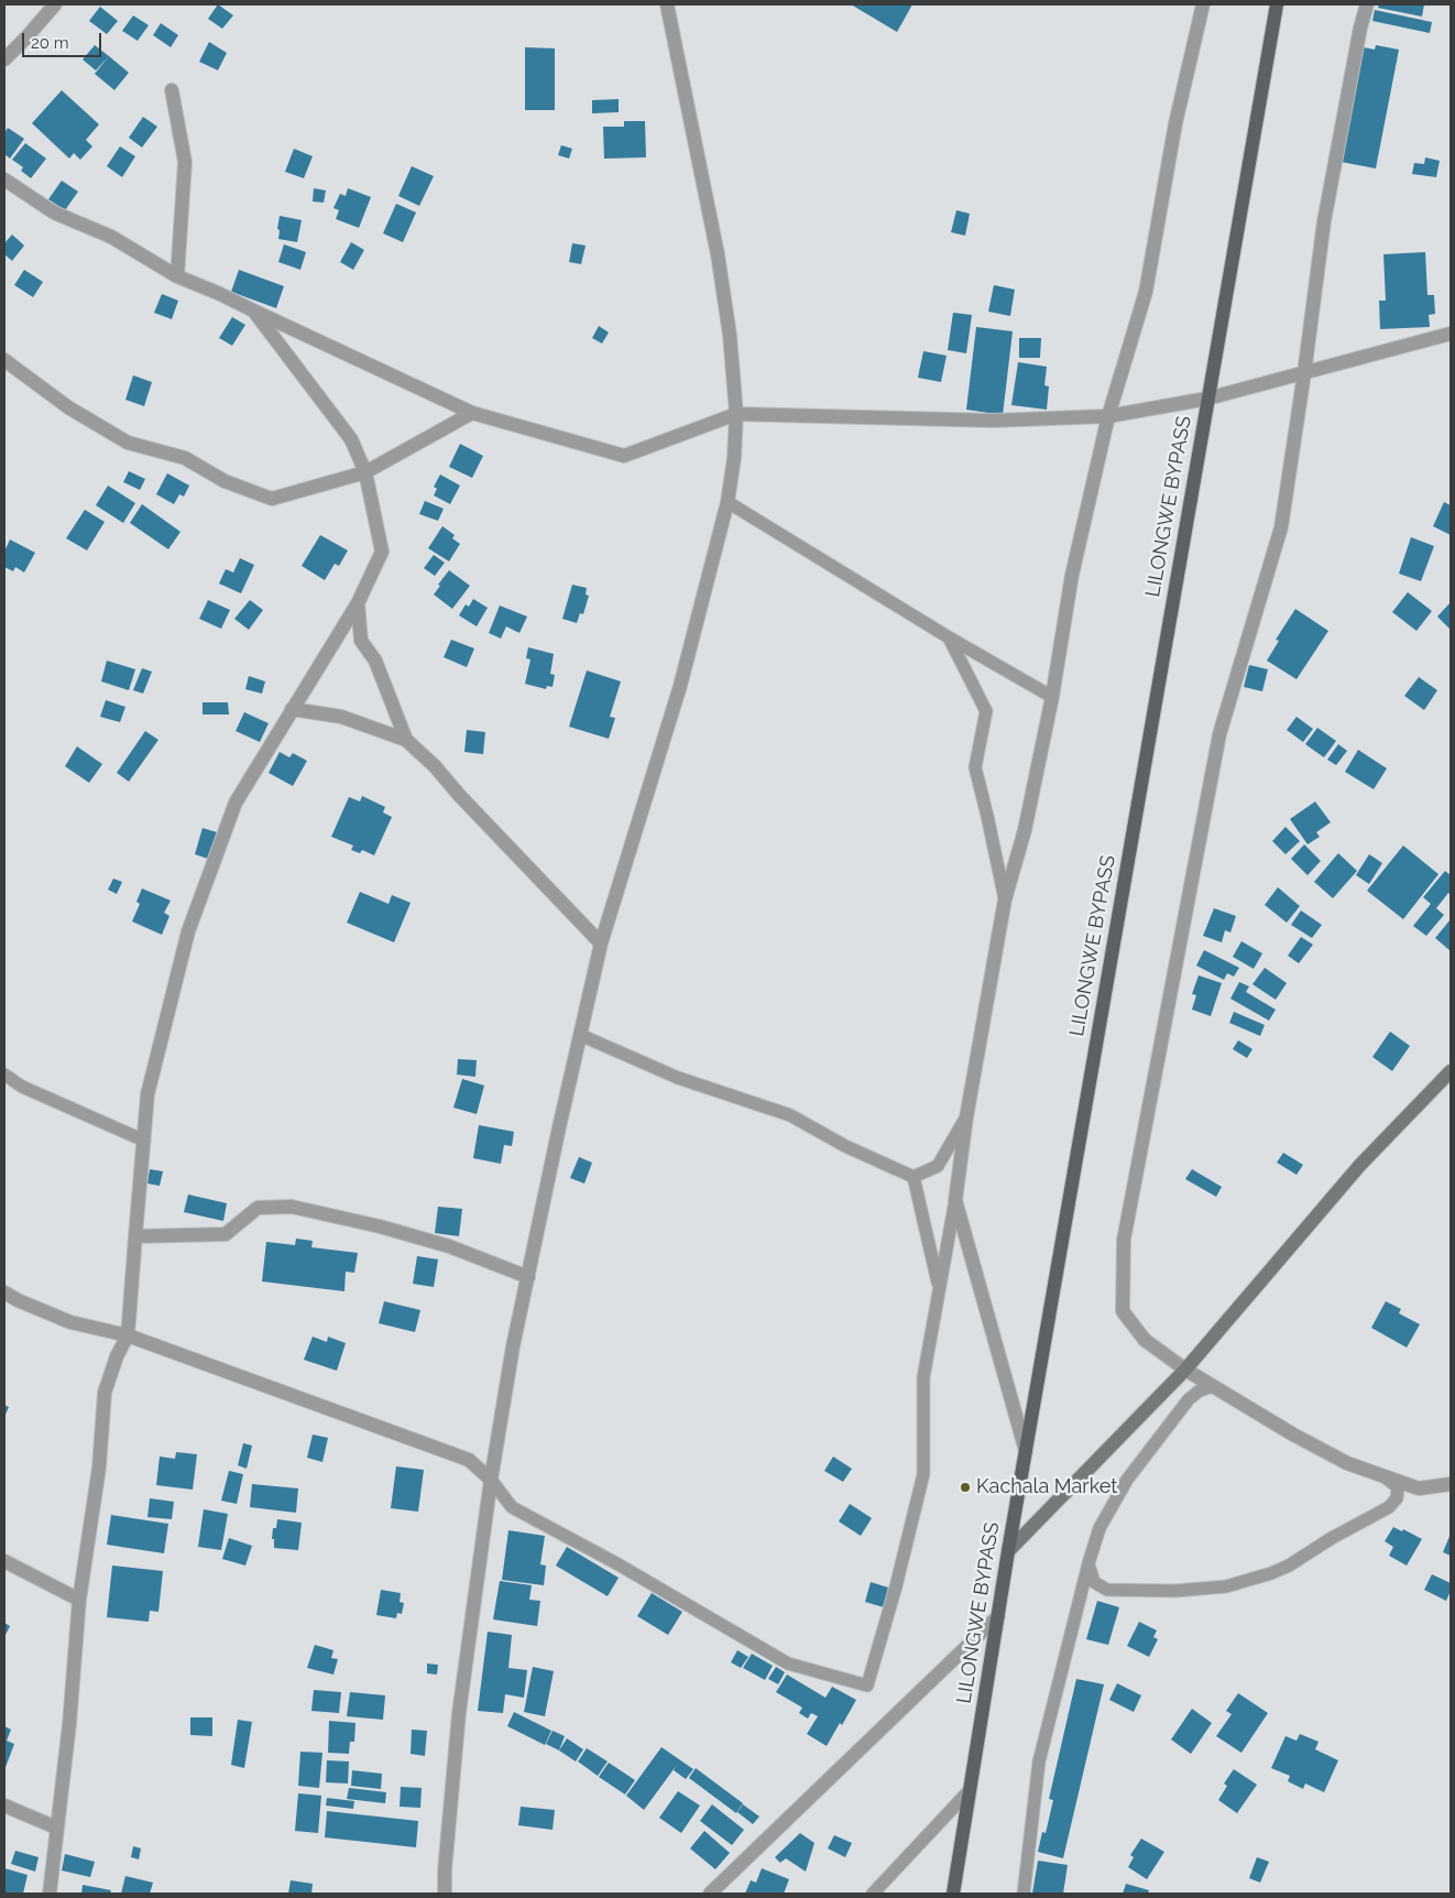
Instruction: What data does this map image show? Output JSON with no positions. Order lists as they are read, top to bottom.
{
  "streets": {
    "main road": ["LILONGWE BYPASS"]
  },
  "places": ["Kachala Market"],
  "scale_bar": "20 m"
}
